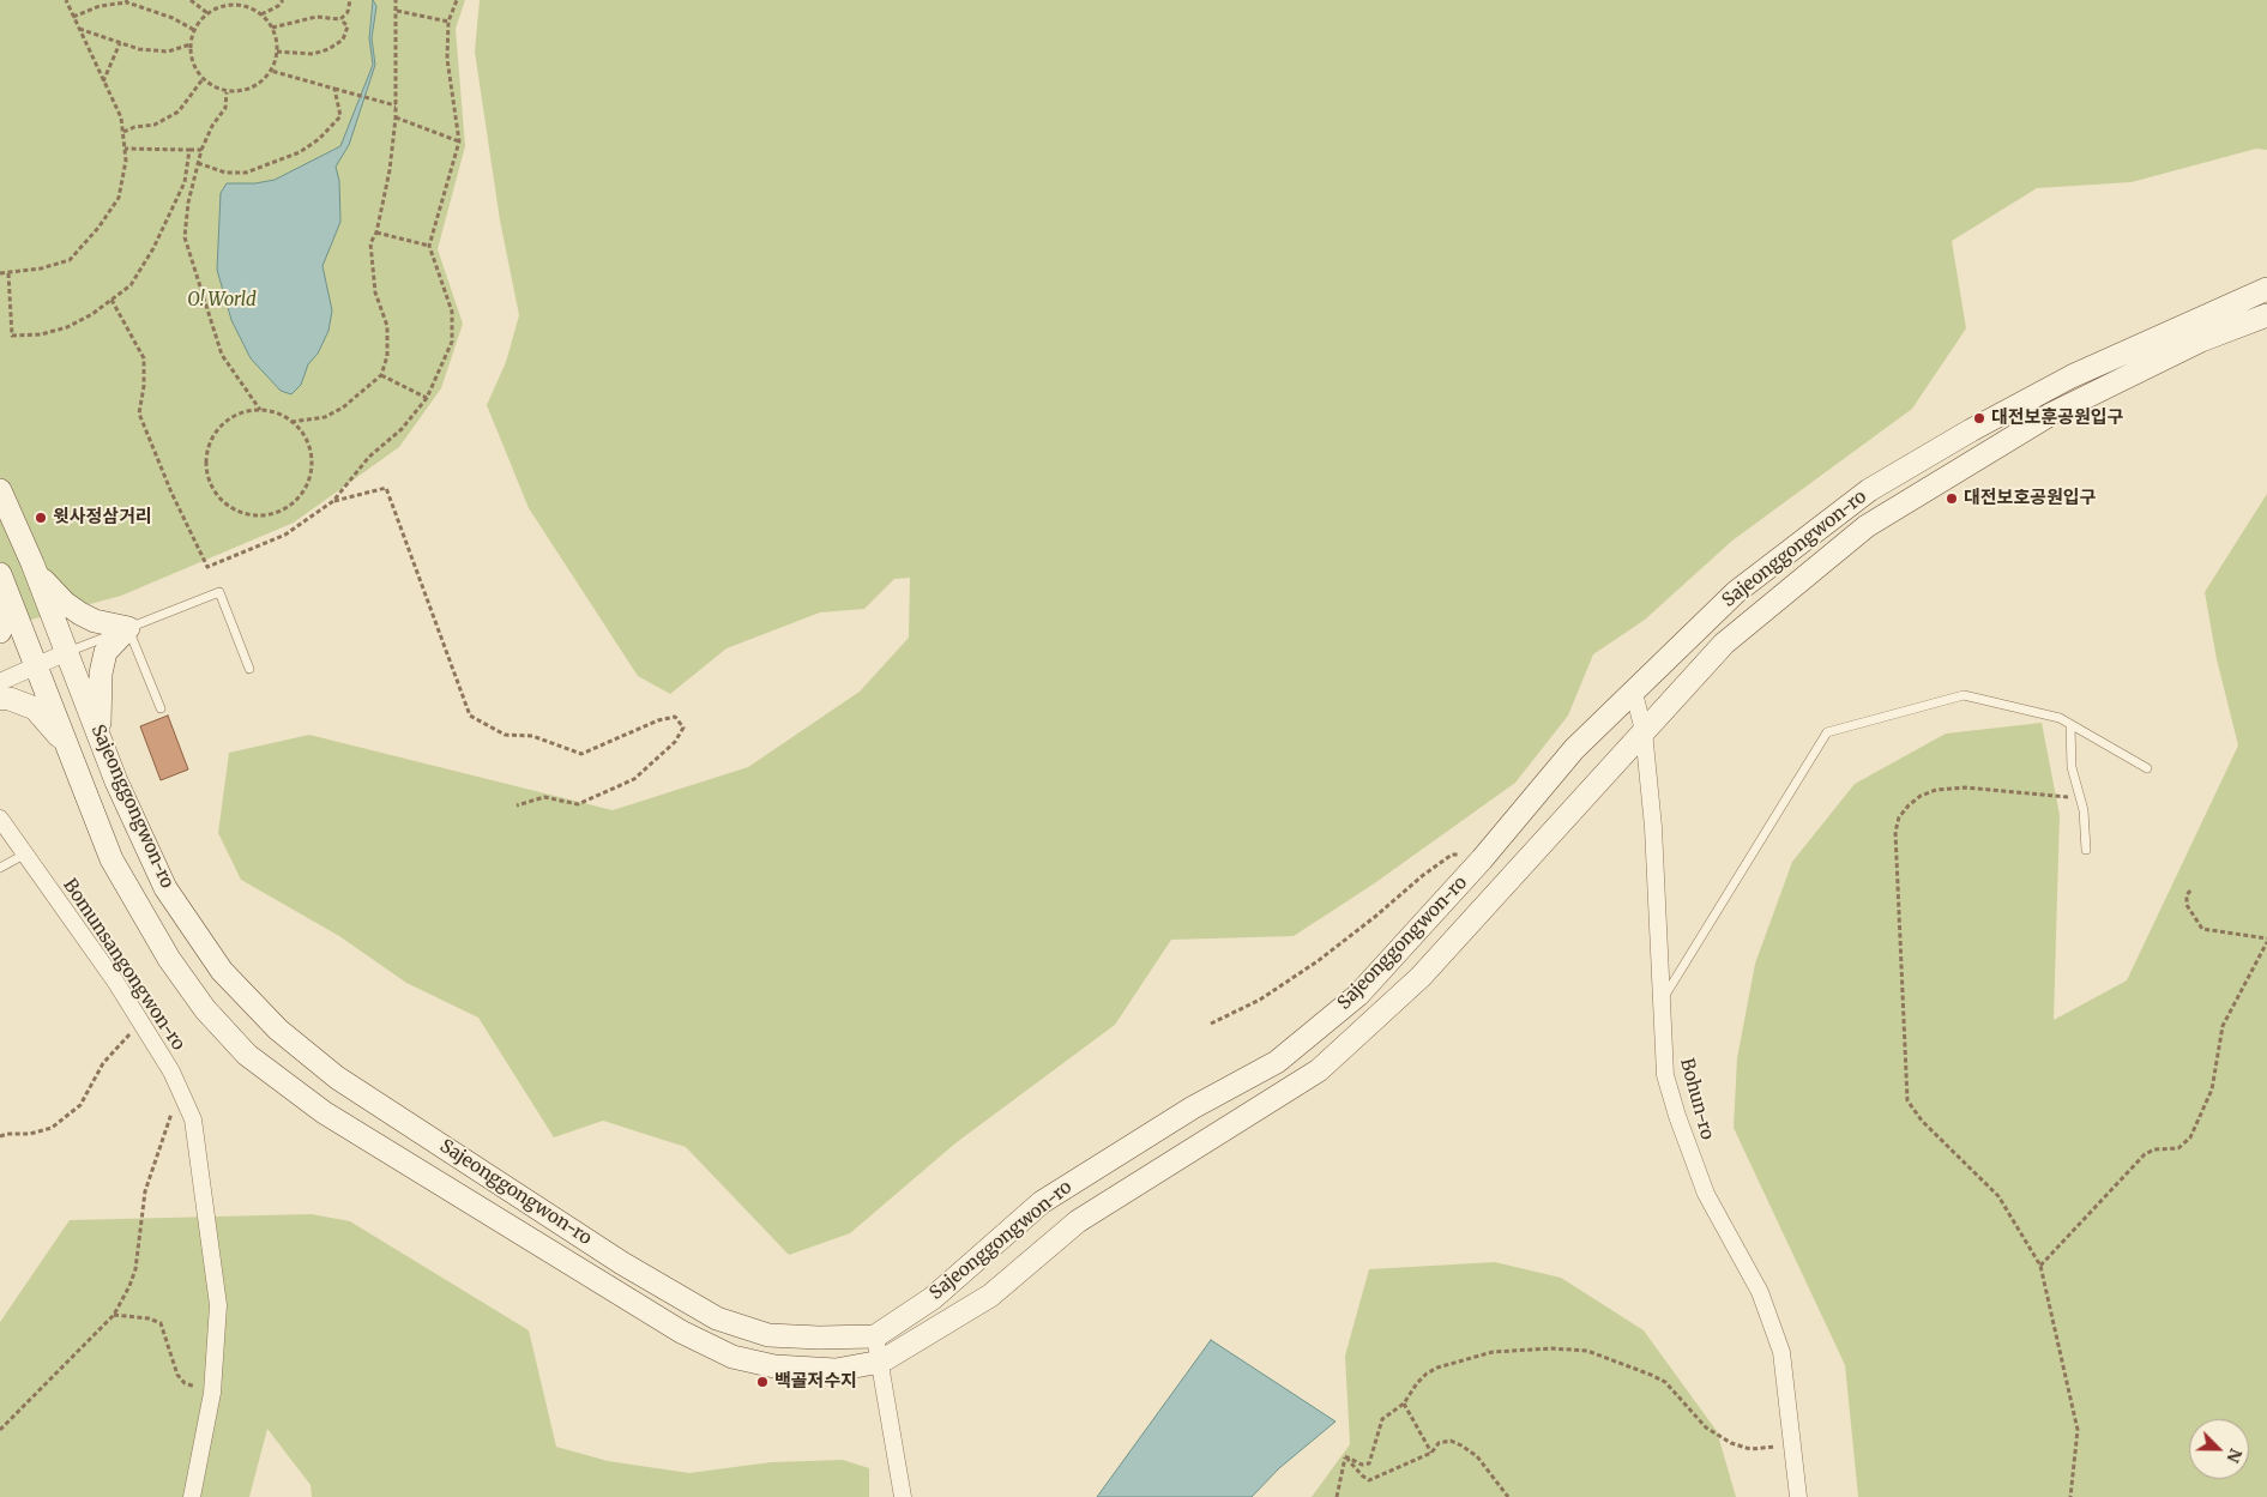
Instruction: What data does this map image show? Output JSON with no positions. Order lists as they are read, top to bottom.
{
  "streets": {
    "main road": ["Sajeonggongwon-ro"],
    "street": ["Bomunsangongwon-ro", "Bohun-ro"]
  },
  "crossings": [
    ["Sajeonggongwon-ro", "Bohun-ro"]
  ],
  "parks": ["O! World"],
  "places": [
    "대전보훈공원입구",
    "대전보호공원입구",
    "윗사정삼거리",
    "백골저수지"
  ],
  "north": "bottom right"
}
